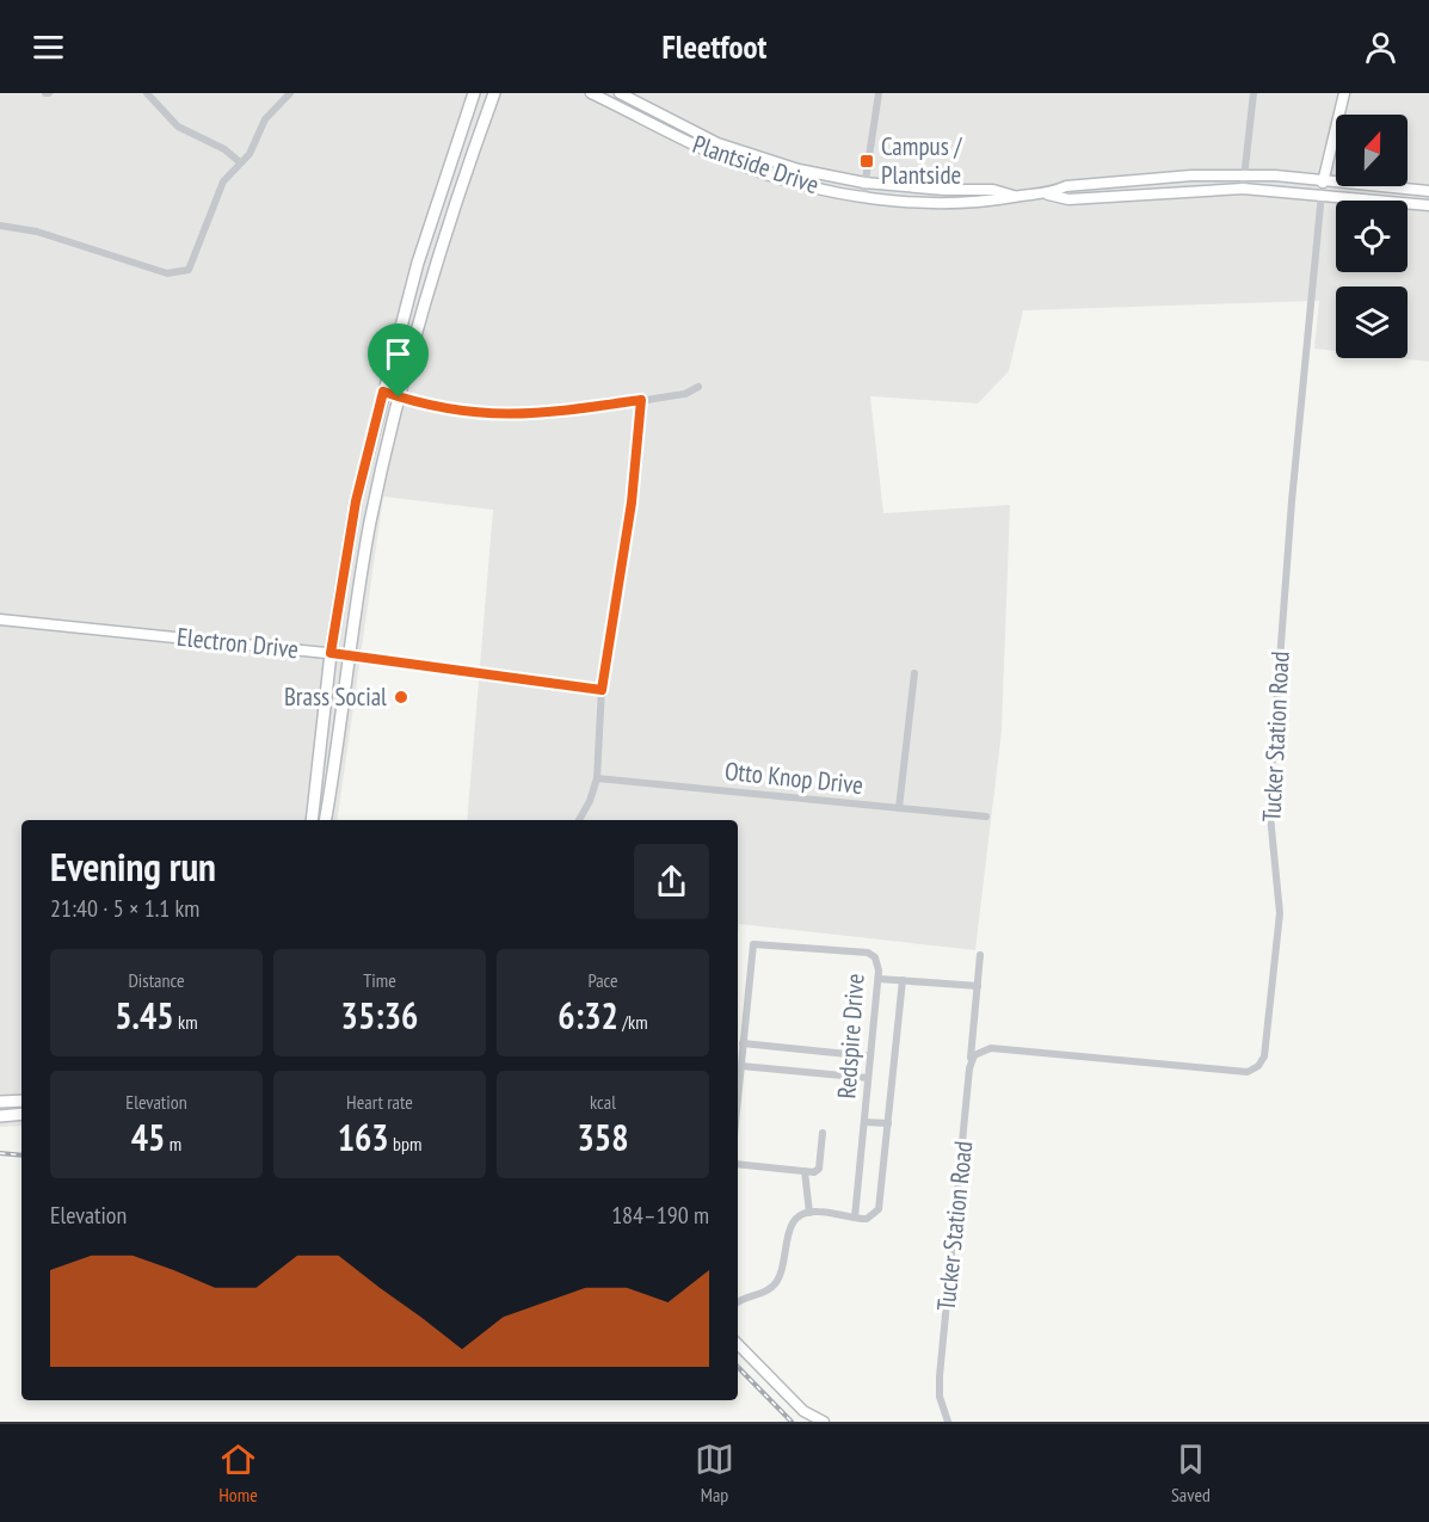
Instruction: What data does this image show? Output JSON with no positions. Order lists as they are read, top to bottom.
{
  "streets": {
    "street": [
      "Plantside Drive",
      "Electron Drive",
      "Tucker Station Road",
      "Otto Knop Drive",
      "Redspire Drive"
    ]
  },
  "crossings": [
    ["Plantside Drive", "Tucker Station Road"]
  ],
  "places": {
    "transit": ["Campus / Plantside"],
    "other": ["Brass Social"]
  },
  "north": "top",
  "page": {
    "header": "Fleetfoot",
    "heading": ["Evening run", "21:40 · 5 × 1.1 km"],
    "stats": [
      ["Distance", "5.45 km"],
      ["Time", "35:36"],
      ["Pace", "6:32 /km"],
      ["Elevation", "45 m"],
      ["Heart rate", "163 bpm"],
      ["kcal", "358"]
    ],
    "chart": ["Elevation", "184–190 m"],
    "tabs": ["Home", "Map", "Saved"]
  }
}
